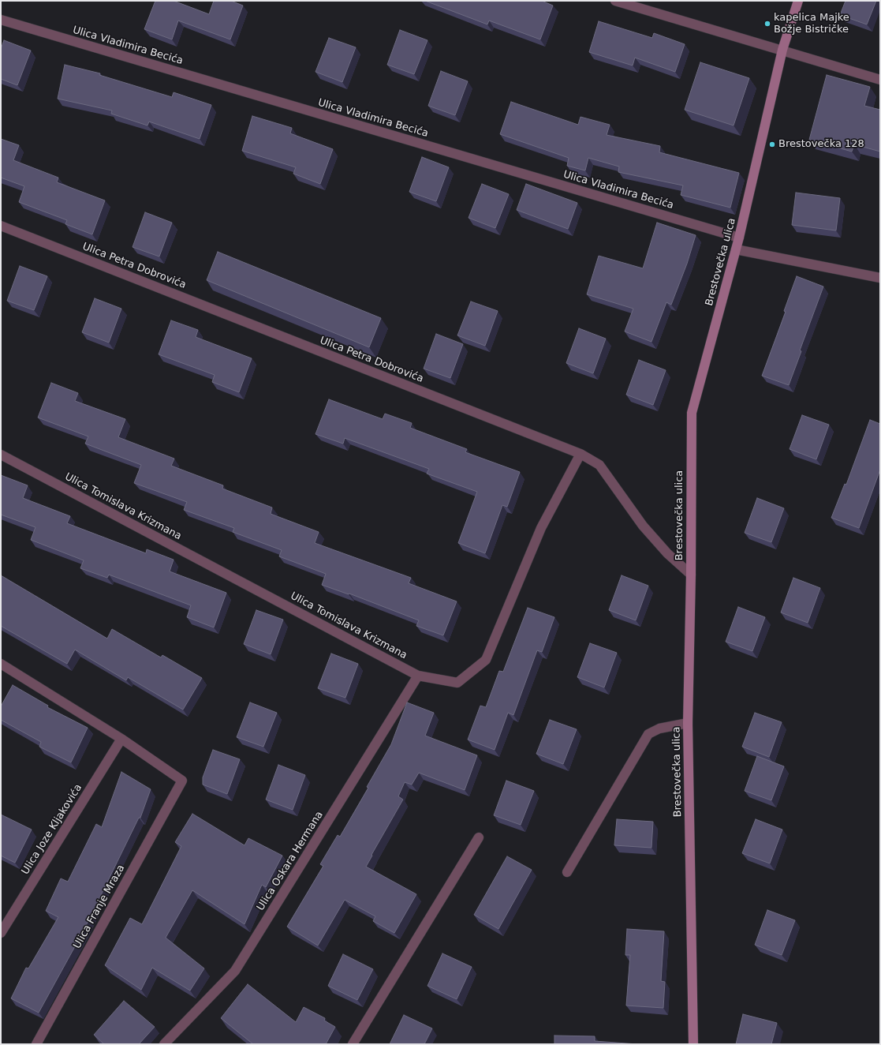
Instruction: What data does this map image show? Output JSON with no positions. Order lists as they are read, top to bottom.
{
  "streets": {
    "street": [
      "Ulica Vladimira Becića",
      "Brestovečka ulica",
      "Ulica Petra Dobrovića",
      "Ulica Tomislava Krizmana",
      "Ulica Joze Kljakovića",
      "Ulica Oskara Hermana",
      "Ulica Franje Mraza"
    ]
  },
  "crossings": [
    ["Ulica Vladimira Becića", "Brestovečka ulica"],
    ["Brestovečka ulica", "Ulica Petra Dobrovića"],
    ["Ulica Petra Dobrovića", "Ulica Tomislava Krizmana"],
    ["Ulica Tomislava Krizmana", "Ulica Oskara Hermana"],
    ["Ulica Joze Kljakovića", "Ulica Franje Mraza"]
  ],
  "places": ["kapelica Majke Božje Bistričke", "Brestovečka 128"]
}
